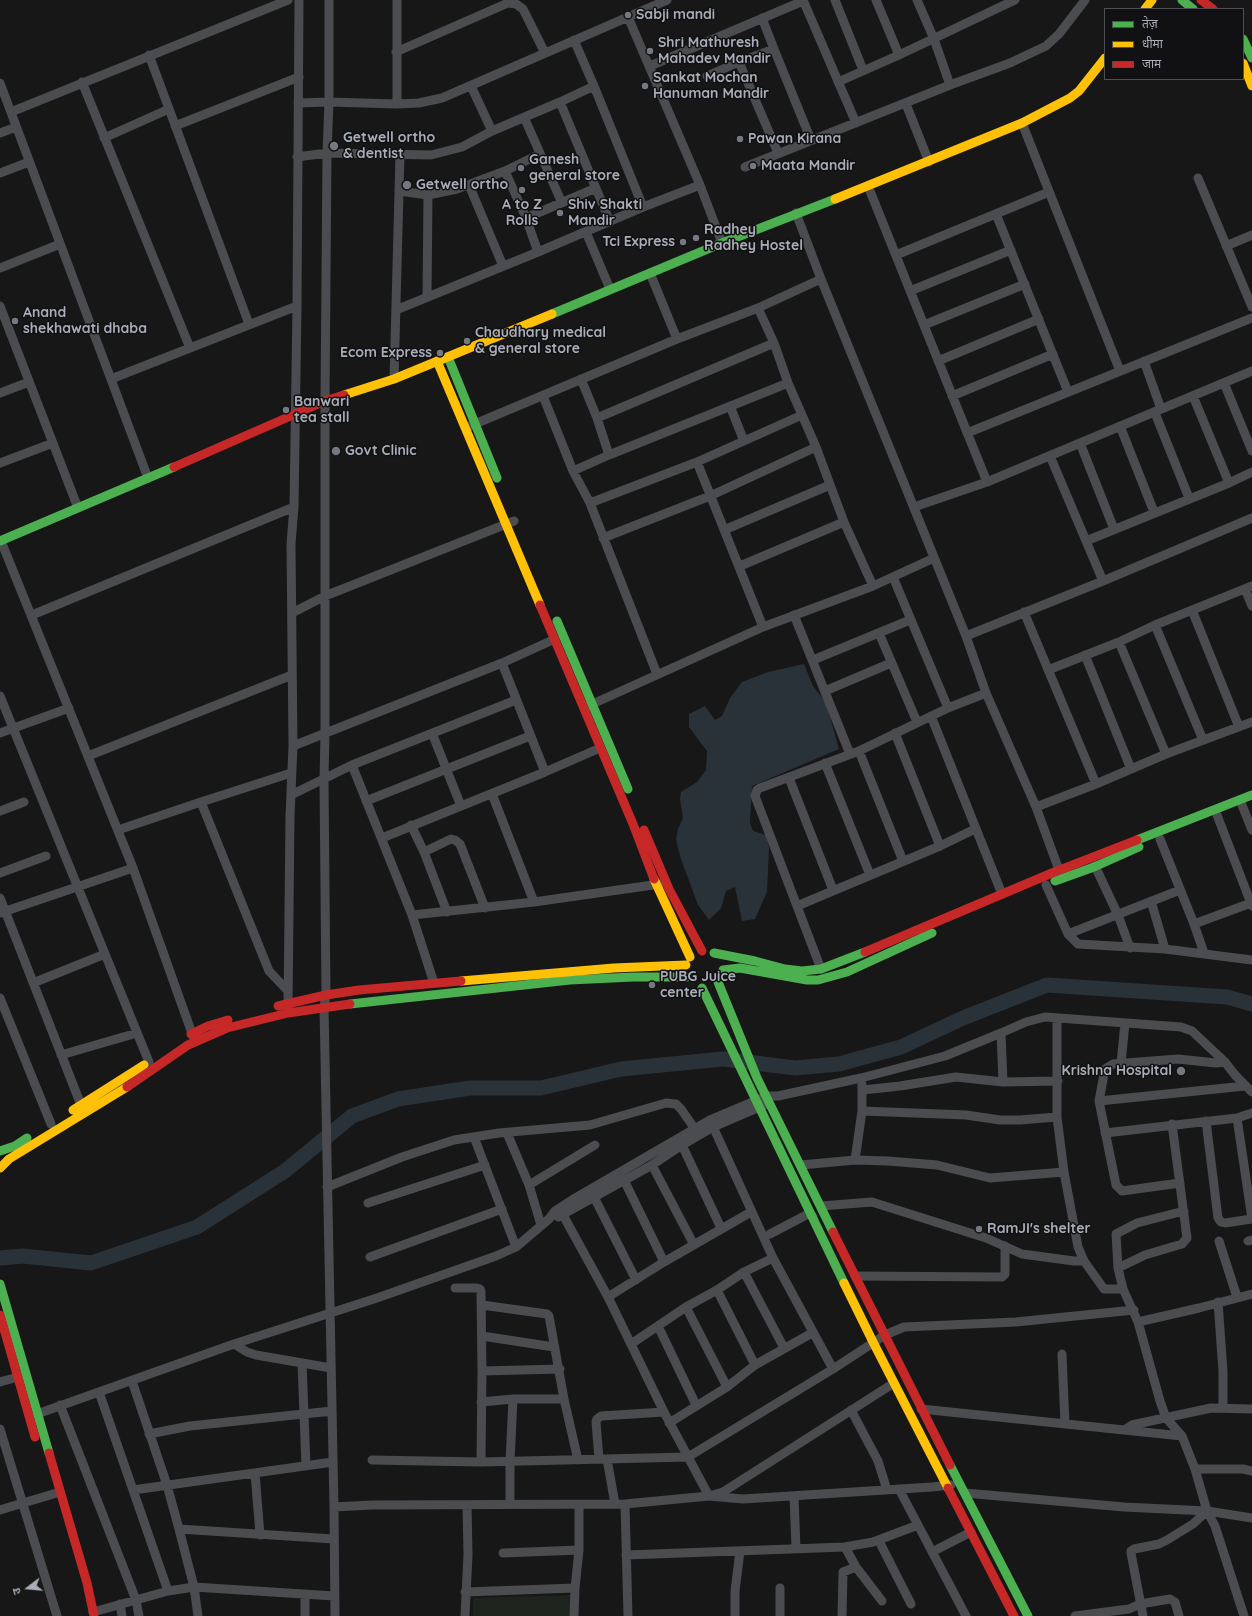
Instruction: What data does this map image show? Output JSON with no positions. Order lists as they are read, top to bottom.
{
  "places": [
    "Sabji mandi",
    "Shri Mathuresh Mahadev Mandir",
    "Sankat Mochan Hanuman Mandir",
    "Pawan Kirana",
    "Getwell ortho & dentist",
    "Maata Mandir",
    "Ganesh general store",
    "Getwell ortho",
    "A to Z Rolls",
    "Shiv Shakti Mandir",
    "Radhey Radhey Hostel",
    "Tci Express",
    "Anand shekhawati dhaba",
    "Chaudhary medical & general store",
    "Ecom Express",
    "Banwari tea stall",
    "Govt Clinic",
    "PUBG Juice center",
    "Krishna Hospital",
    "RamJI's shelter"
  ],
  "legend": ["तेज़", "धीमा", "जाम"],
  "north": "left"
}
